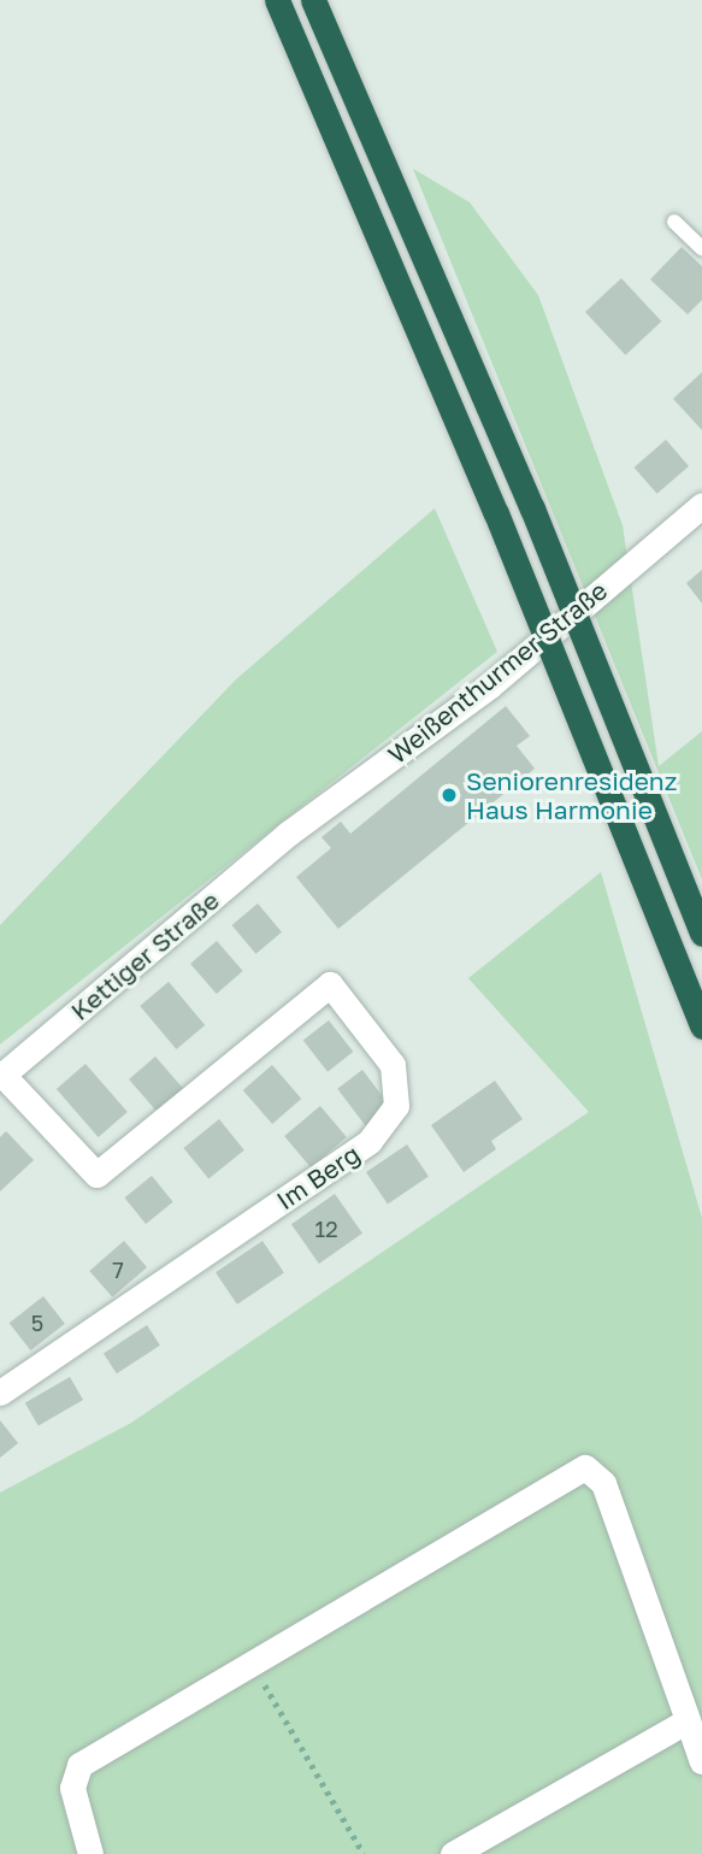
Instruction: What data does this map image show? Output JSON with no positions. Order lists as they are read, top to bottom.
{
  "streets": {
    "street": ["Weißenthurmer Straße", "Kettiger Straße", "Im Berg"]
  },
  "crossings": [
    ["Weißenthurmer Straße", "Kettiger Straße"],
    ["Kettiger Straße", "Im Berg"]
  ],
  "places": ["Seniorenresidenz Haus Harmonie"],
  "house_numbers": ["12", "7", "5"]
}
